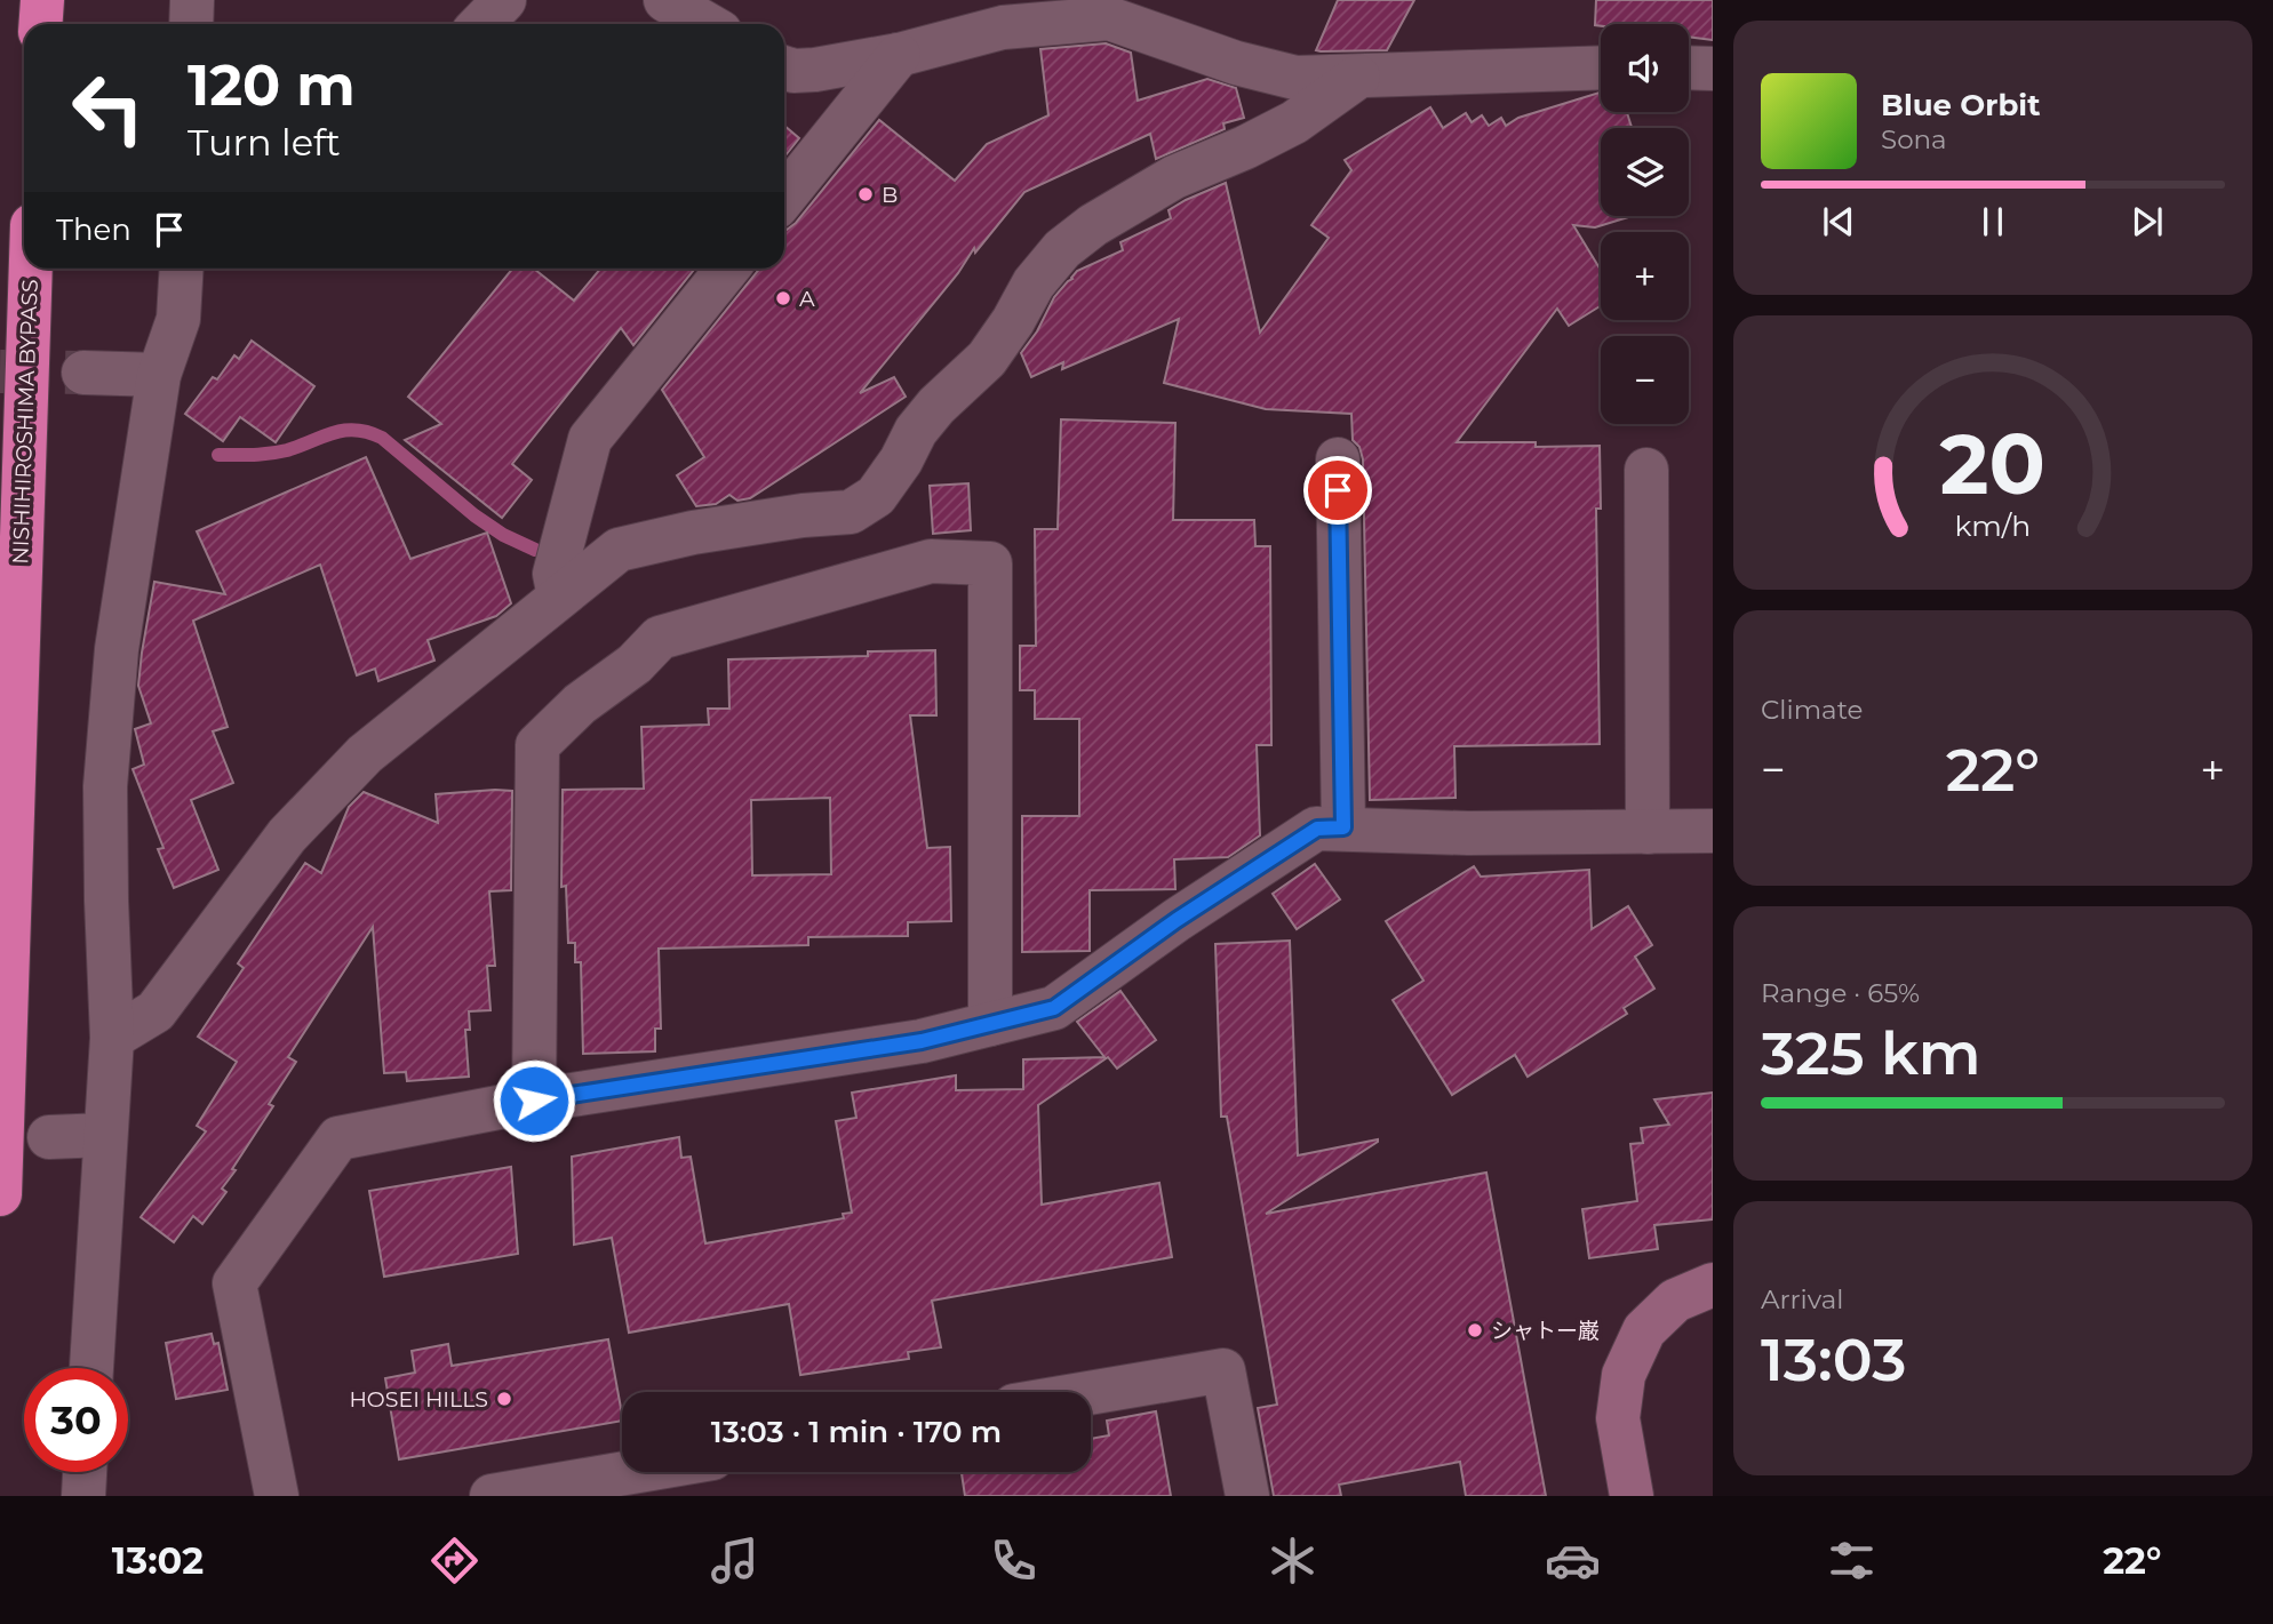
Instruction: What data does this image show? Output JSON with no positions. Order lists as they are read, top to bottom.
{
  "streets": {
    "highway": ["NISHIHIROSHIMA BYPASS"]
  },
  "places": [
    "B",
    "A",
    "シャトー巌",
    "HOSEI HILLS"
  ],
  "page": {
    "map_buttons": ["+", "−"],
    "turn": ["120 m", "Turn left"],
    "song": ["Blue Orbit", "Sona"],
    "then": "Then",
    "tile": [
      "Climate",
      ["Range · 65%", "325 km"],
      ["Arrival", "13:03"]
    ],
    "heat": ["−", "22°", "+"],
    "limit": "30",
    "trip": "13:03 · 1 min · 170 m",
    "tabs": ["13:02", "22°"],
    "gauge": ["20", "km/h"]
  }
}
